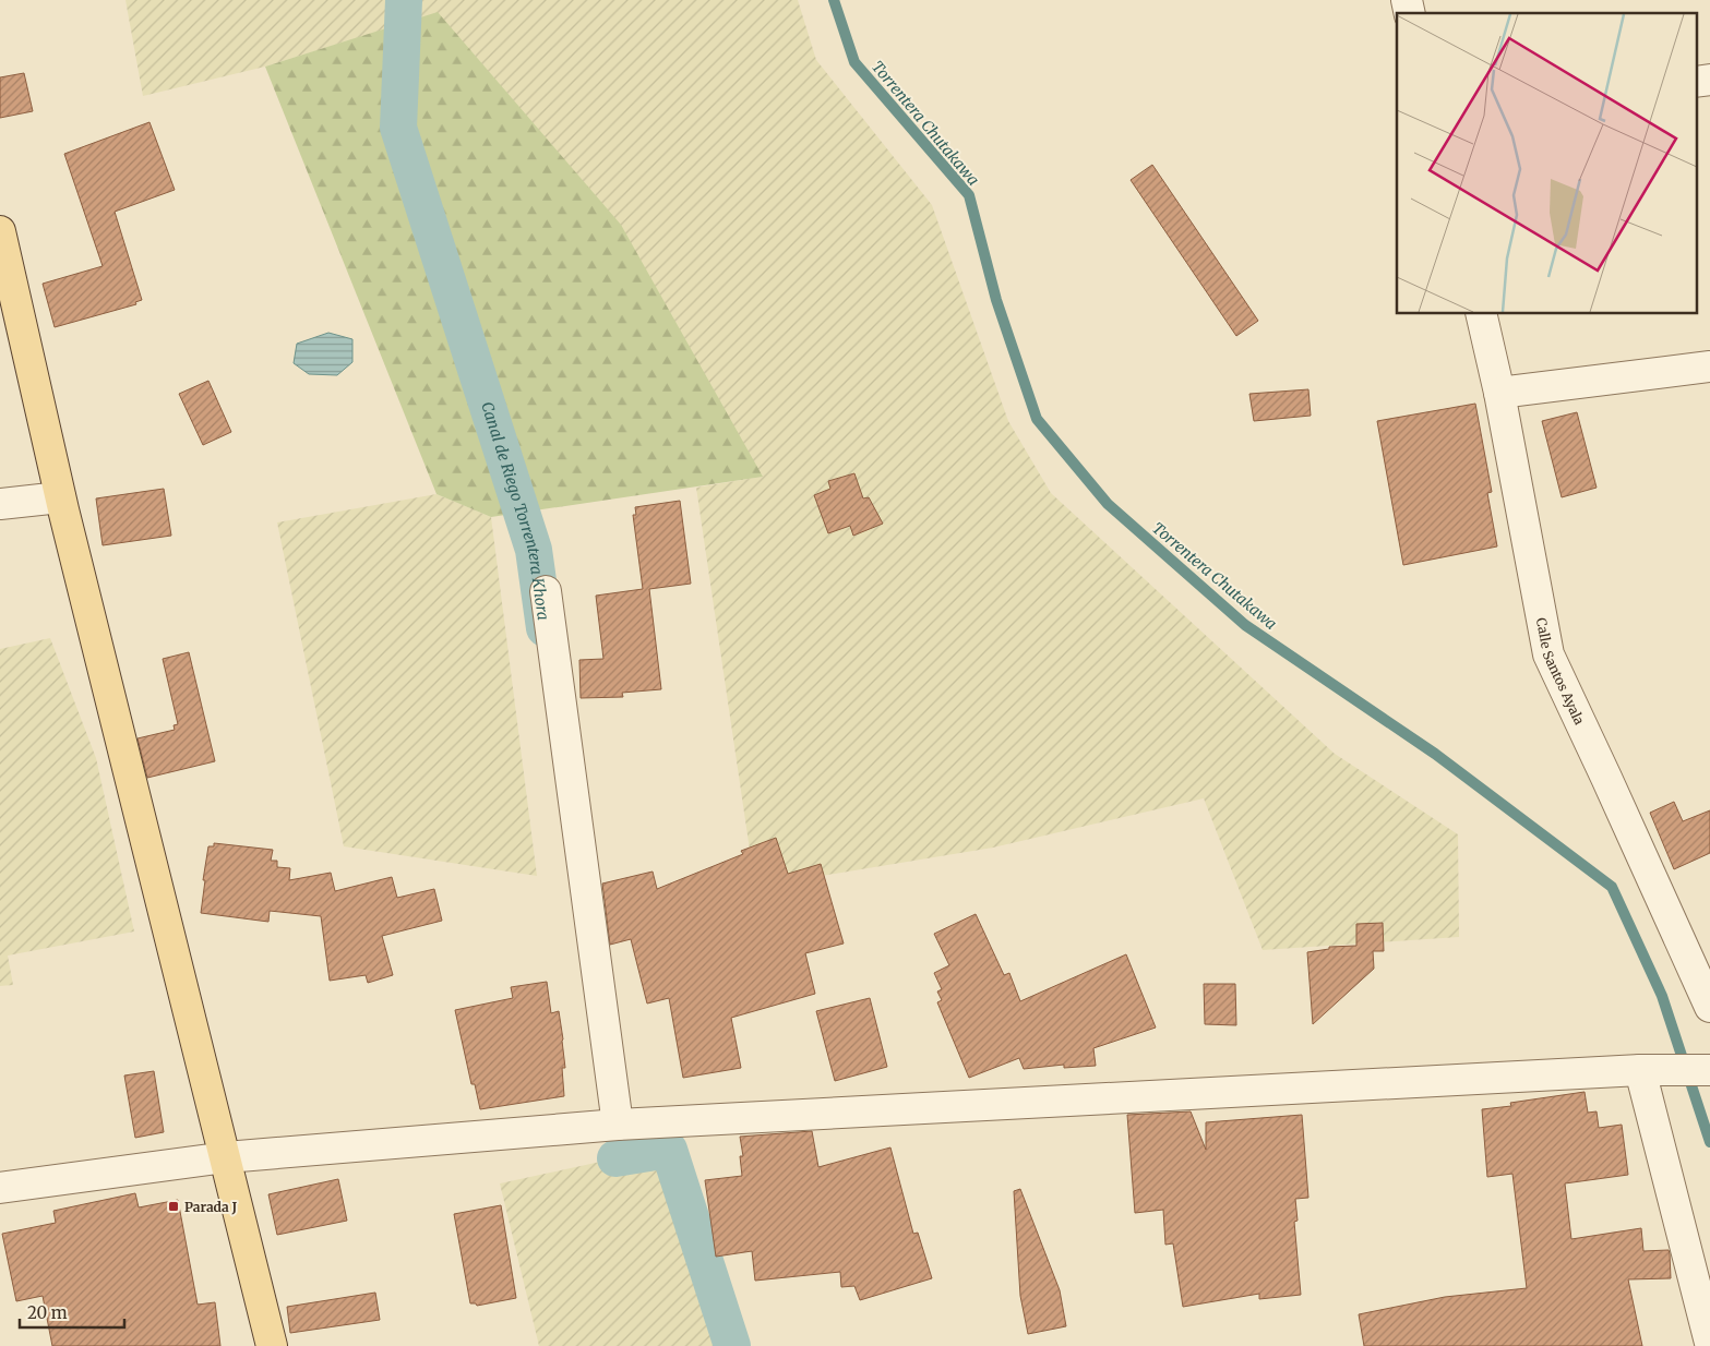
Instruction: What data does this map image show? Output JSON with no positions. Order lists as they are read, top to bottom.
{
  "streets": {
    "street": ["Calle Santos Ayala"]
  },
  "water": ["Torrentera Chutakawa", "Canal de Riego Torrentera Khora"],
  "places": {
    "transit": ["Parada J"]
  },
  "scale_bar": "20 m"
}
